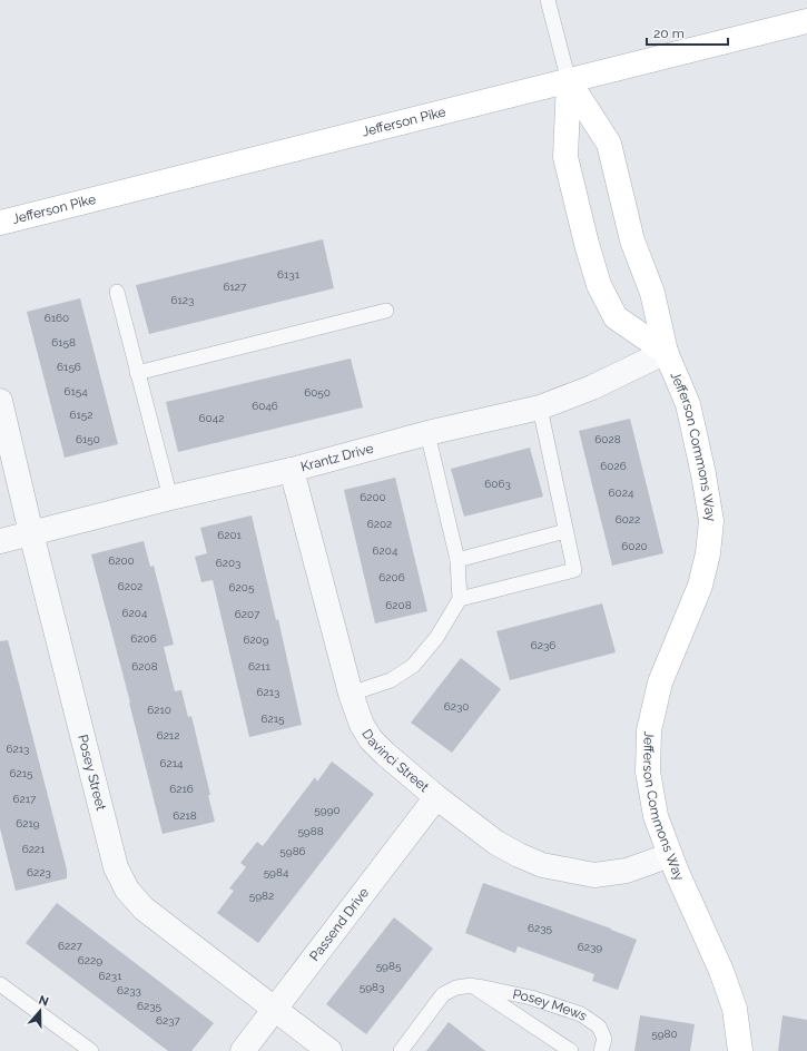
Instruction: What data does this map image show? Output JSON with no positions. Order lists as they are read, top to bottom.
{
  "streets": {
    "street": [
      "Jefferson Pike",
      "Jefferson Commons Way",
      "Krantz Drive",
      "Davinci Street",
      "Posey Street",
      "Passend Drive"
    ],
    "lane": ["Posey Mews"]
  },
  "crossings": [
    ["Jefferson Pike", "Jefferson Commons Way"],
    ["Jefferson Commons Way", "Krantz Drive"],
    ["Jefferson Commons Way", "Davinci Street"],
    ["Krantz Drive", "Davinci Street"],
    ["Krantz Drive", "Posey Street"],
    ["Davinci Street", "Passend Drive"],
    ["Posey Street", "Passend Drive"]
  ],
  "house_numbers": [
    "6131",
    "6127",
    "6123",
    "6160",
    "6158",
    "6156",
    "6154",
    "6050",
    "6046",
    "6152",
    "6042",
    "6150",
    "6028",
    "6026",
    "6063",
    "6024",
    "6200",
    "6022",
    "6202",
    "6201",
    "6020",
    "6204",
    "6200",
    "6203",
    "6206",
    "6202",
    "6205",
    "6208",
    "6204",
    "6207",
    "6206",
    "6209",
    "6236",
    "6208",
    "6211",
    "6213",
    "6230",
    "6210",
    "6215",
    "6212",
    "6213",
    "6214",
    "6215",
    "6216",
    "6217",
    "5990",
    "6218",
    "6219",
    "5988",
    "6221",
    "5986",
    "6223",
    "5984",
    "5982",
    "6235",
    "6227",
    "6239",
    "6229",
    "5985",
    "6231",
    "5983",
    "6233",
    "6235",
    "6237",
    "5980"
  ],
  "scale_bar": "20 m",
  "north": "top"
}
